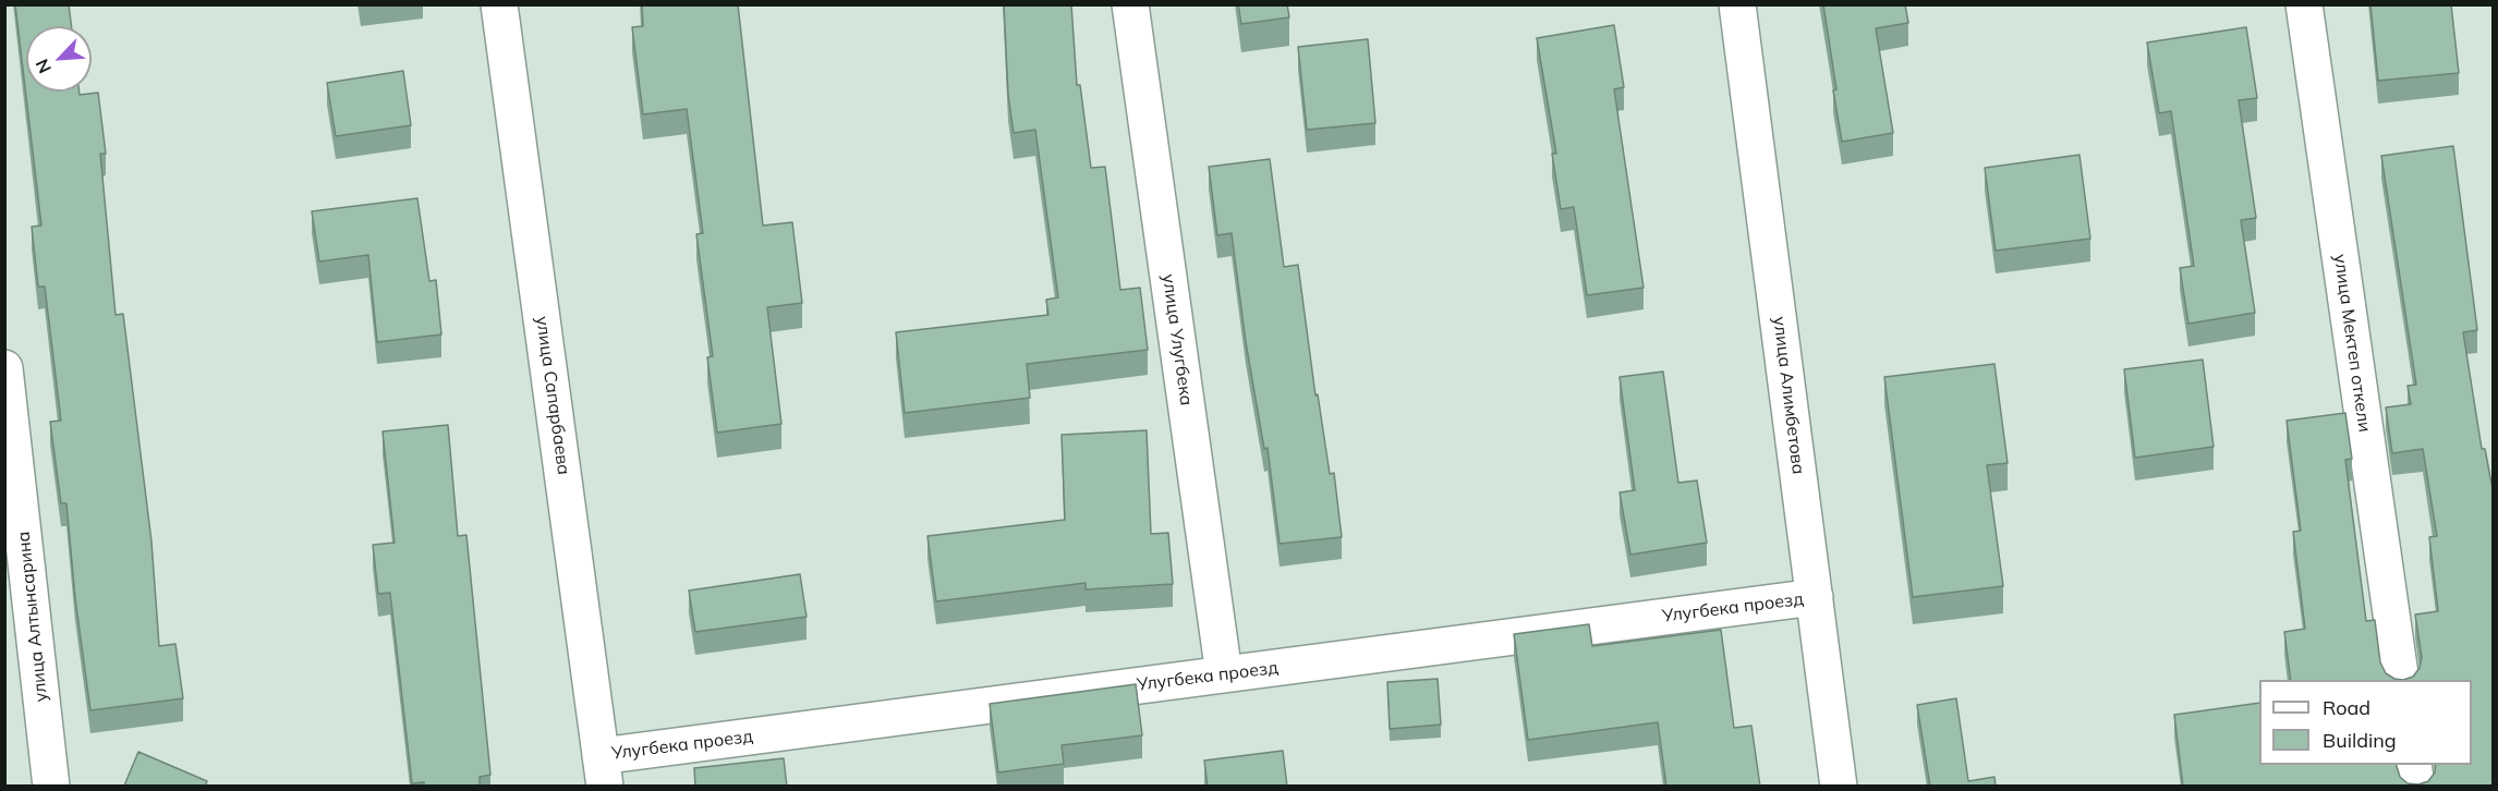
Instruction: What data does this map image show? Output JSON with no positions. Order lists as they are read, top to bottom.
{
  "streets": {
    "street": [
      "улица Улугбека",
      "улица Мектеп откели",
      "улица Сапарбаева",
      "улица Алимбетова",
      "Улугбека проезд",
      "улица Алтынсарина"
    ]
  },
  "crossings": [
    ["улица Улугбека", "Улугбека проезд"],
    ["улица Сапарбаева", "Улугбека проезд"],
    ["улица Алимбетова", "Улугбека проезд"]
  ],
  "legend": ["Road", "Building"],
  "north": "bottom left"
}
